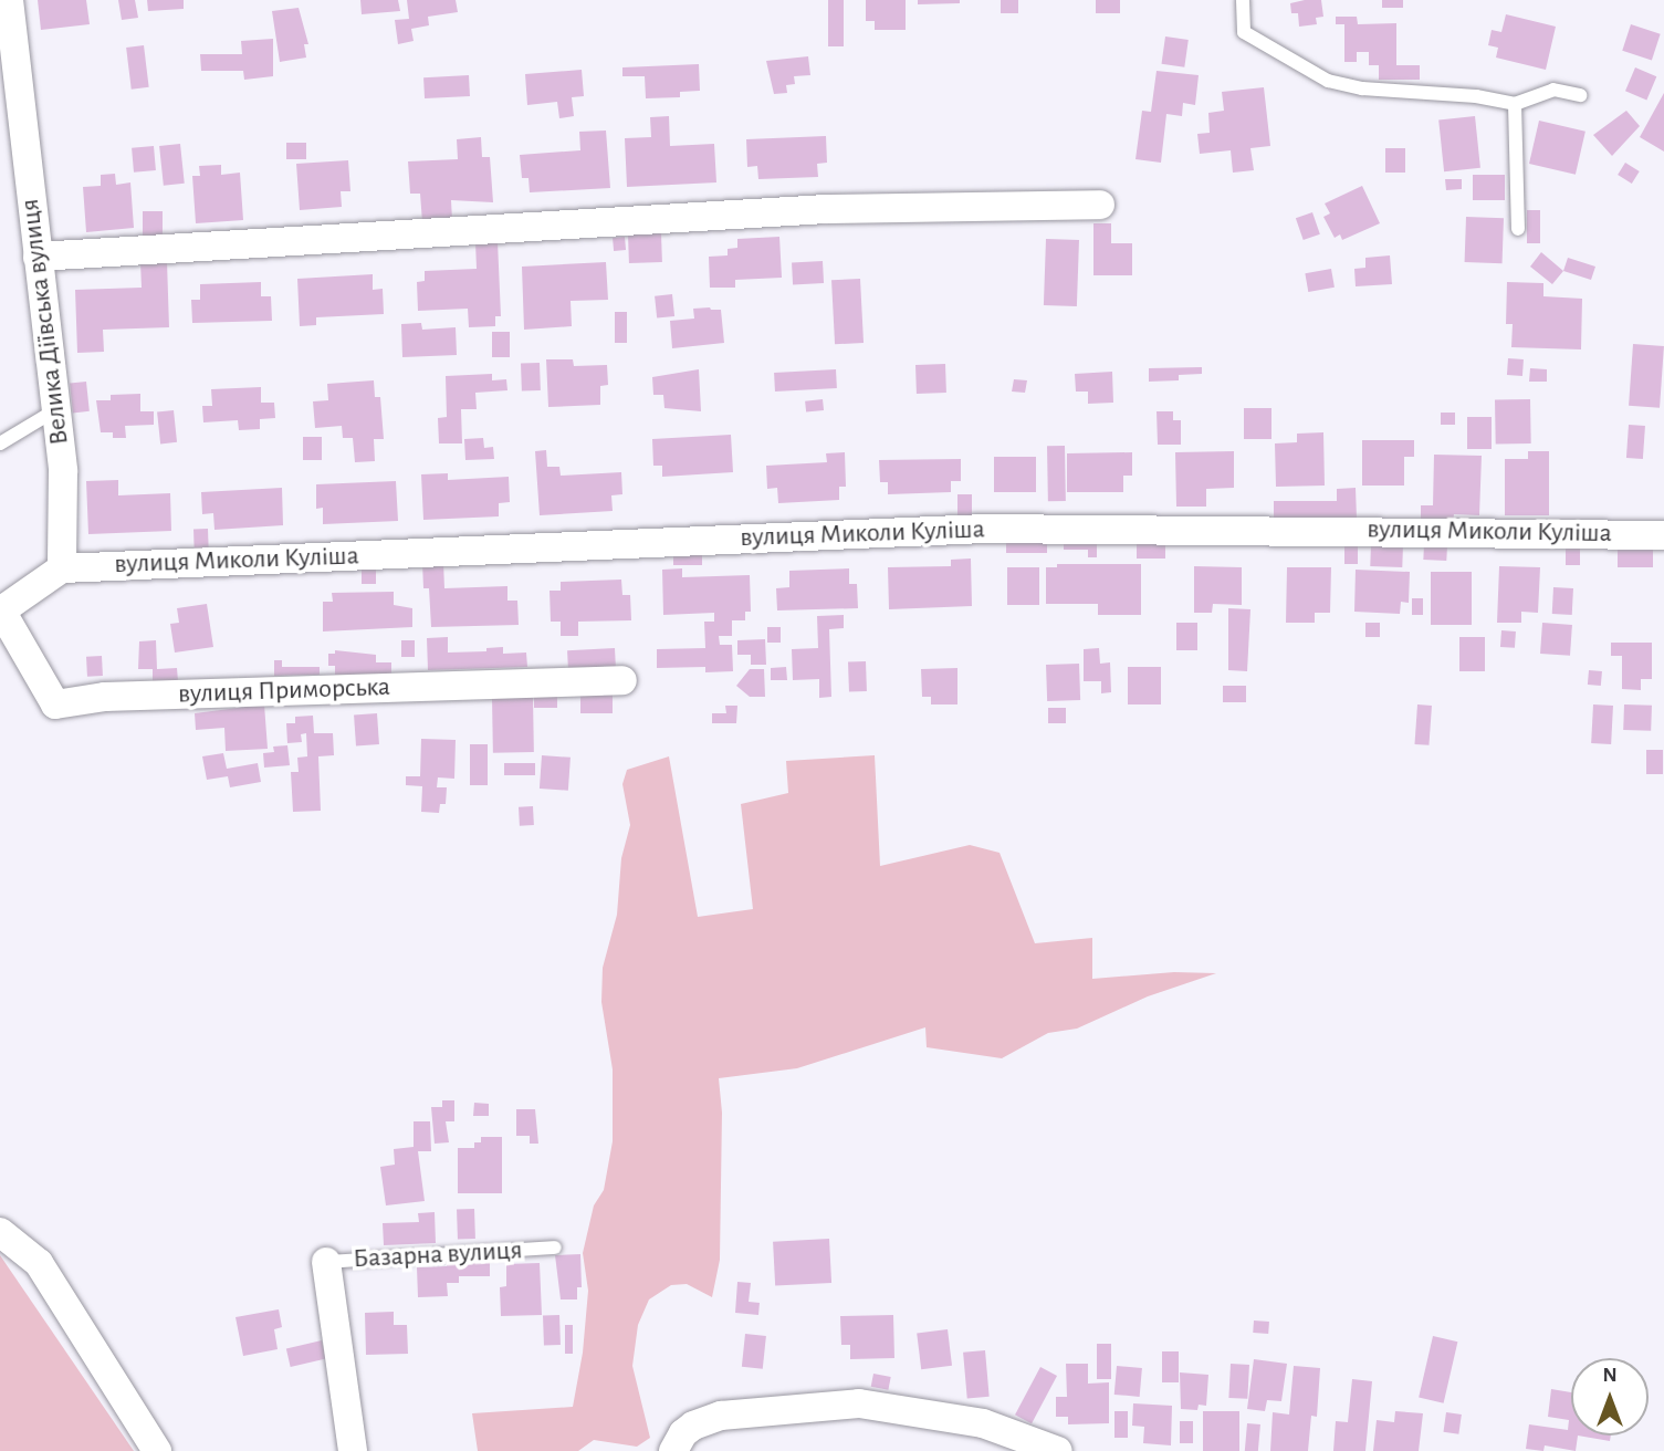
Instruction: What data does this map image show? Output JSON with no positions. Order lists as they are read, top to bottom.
{
  "streets": {
    "street": [
      "Велика Діївська вулиця",
      "вулиця Миколи Куліша",
      "вулиця Приморська",
      "Базарна вулиця"
    ]
  },
  "crossings": [
    ["Велика Діївська вулиця", "вулиця Миколи Куліша"]
  ],
  "north": "top"
}
